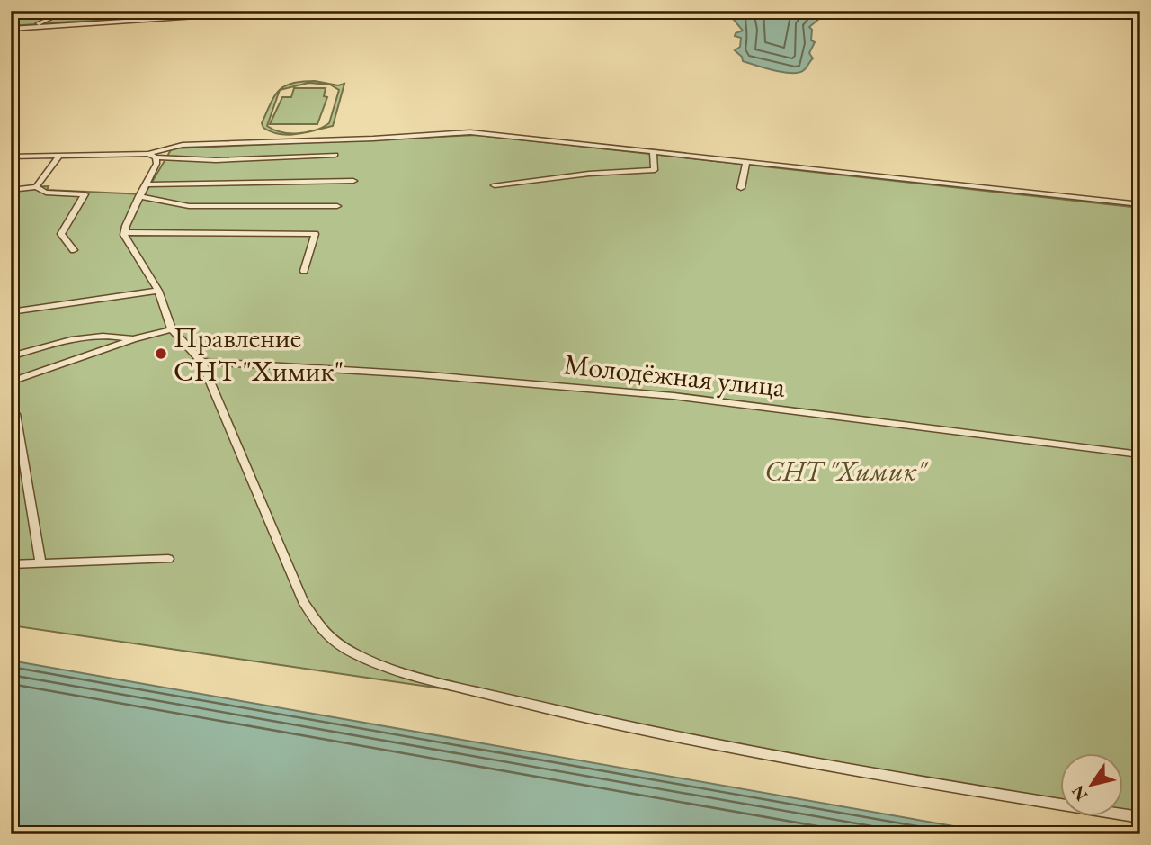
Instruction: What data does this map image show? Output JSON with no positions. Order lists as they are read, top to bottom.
{
  "streets": {
    "street": ["Молодёжная улица"]
  },
  "parks": ["СНТ \"Химик\""],
  "places": ["Правление СНТ \"Химик\""],
  "north": "bottom left"
}
